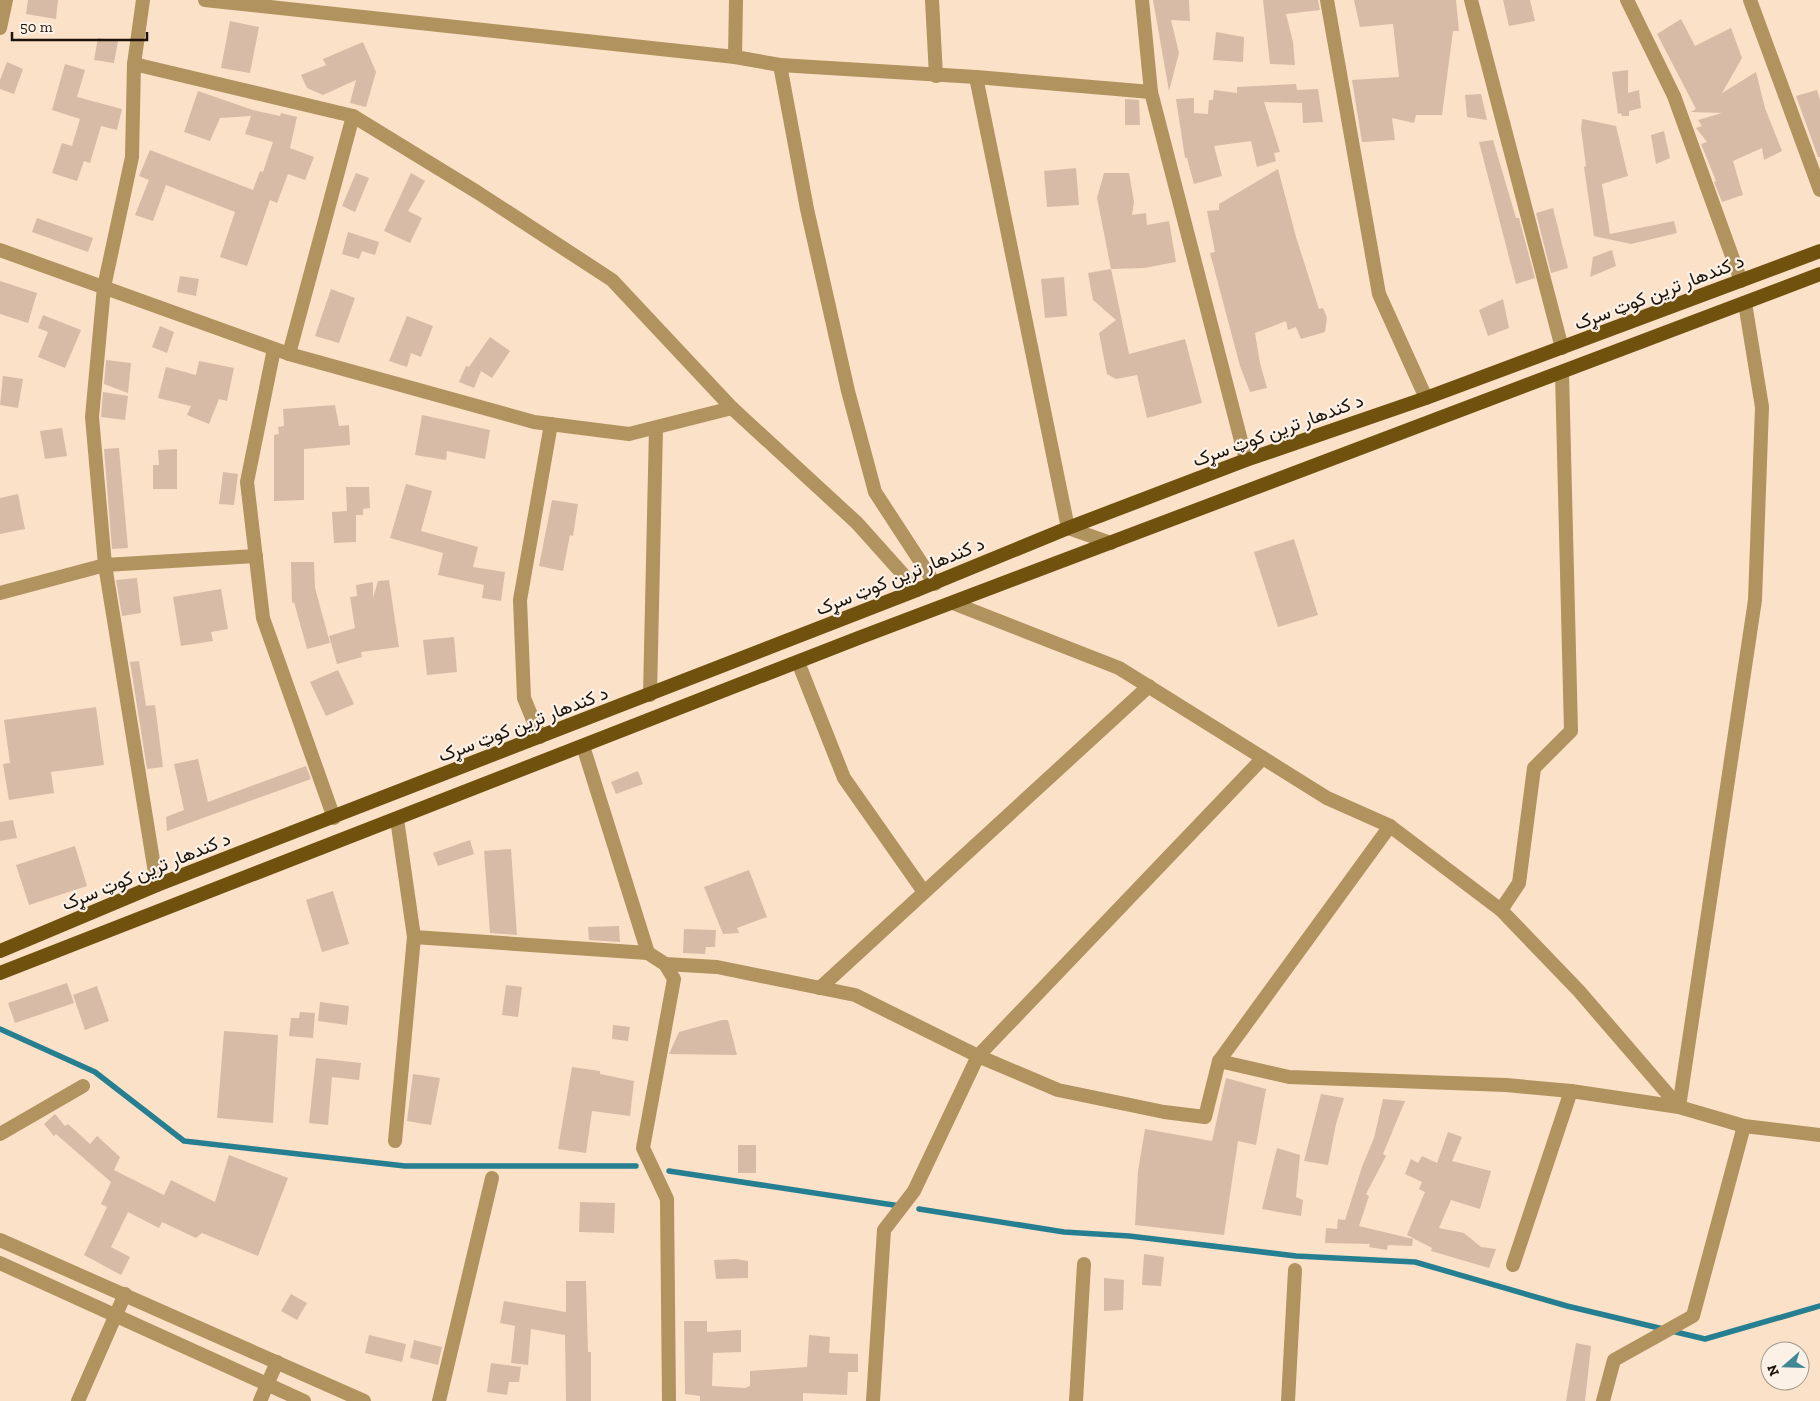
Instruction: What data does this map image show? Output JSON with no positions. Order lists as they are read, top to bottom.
{
  "streets": {
    "main road": ["د کندهار ترين کوټ سړک"]
  },
  "scale_bar": "50 m",
  "north": "left"
}
